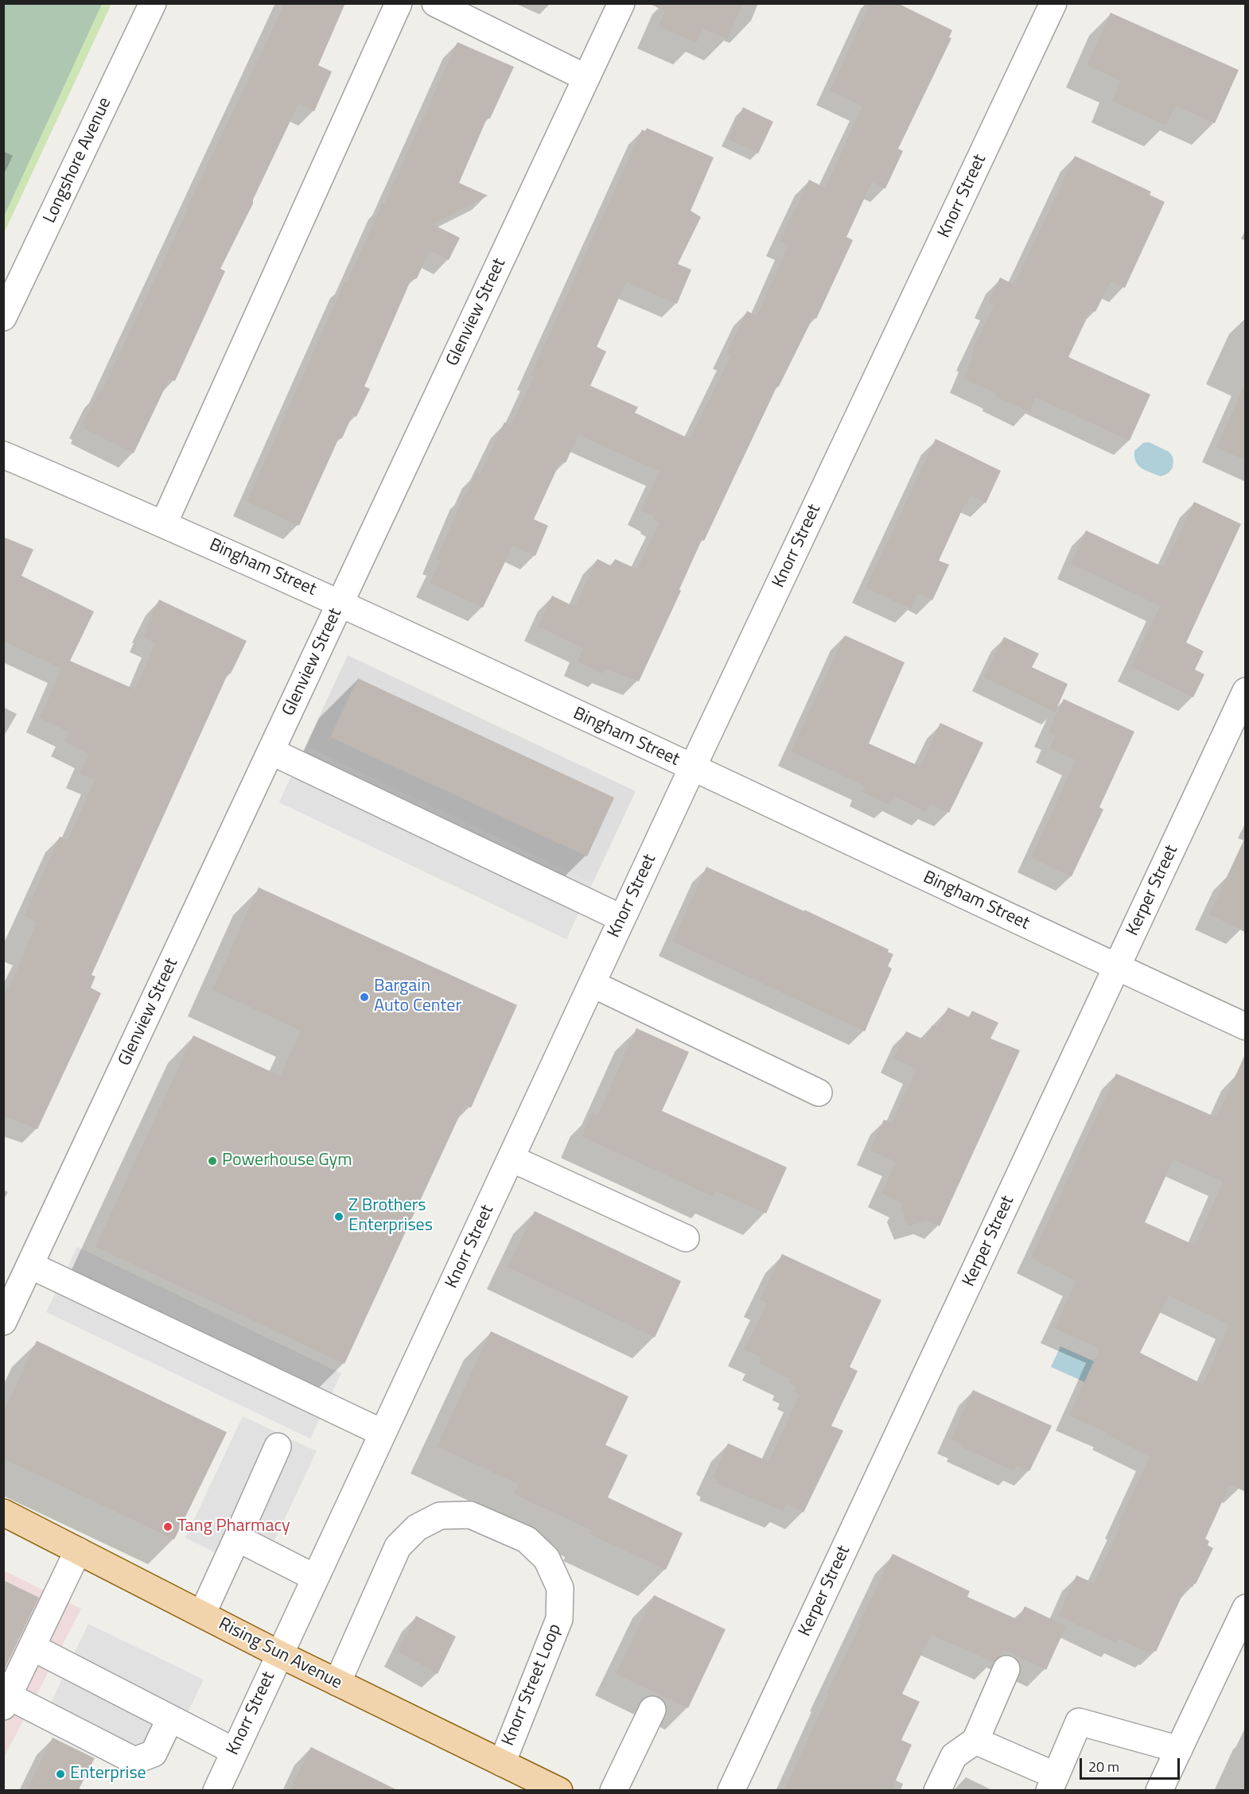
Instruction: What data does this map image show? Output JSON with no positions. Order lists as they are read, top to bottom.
{
  "streets": {
    "main road": ["Rising Sun Avenue"],
    "street": [
      "Longshore Avenue",
      "Knorr Street",
      "Glenview Street",
      "Bingham Street",
      "Kerper Street",
      "Knorr Street Loop"
    ]
  },
  "crossings": [
    ["Knorr Street", "Bingham Street"],
    ["Knorr Street", "Rising Sun Avenue"],
    ["Glenview Street", "Bingham Street"],
    ["Bingham Street", "Kerper Street"],
    ["Rising Sun Avenue", "Knorr Street Loop"]
  ],
  "places": [
    "Bargain Auto Center",
    "Powerhouse Gym",
    "Z Brothers Enterprises",
    "Tang Pharmacy",
    "Enterprise"
  ],
  "scale_bar": "20 m"
}
